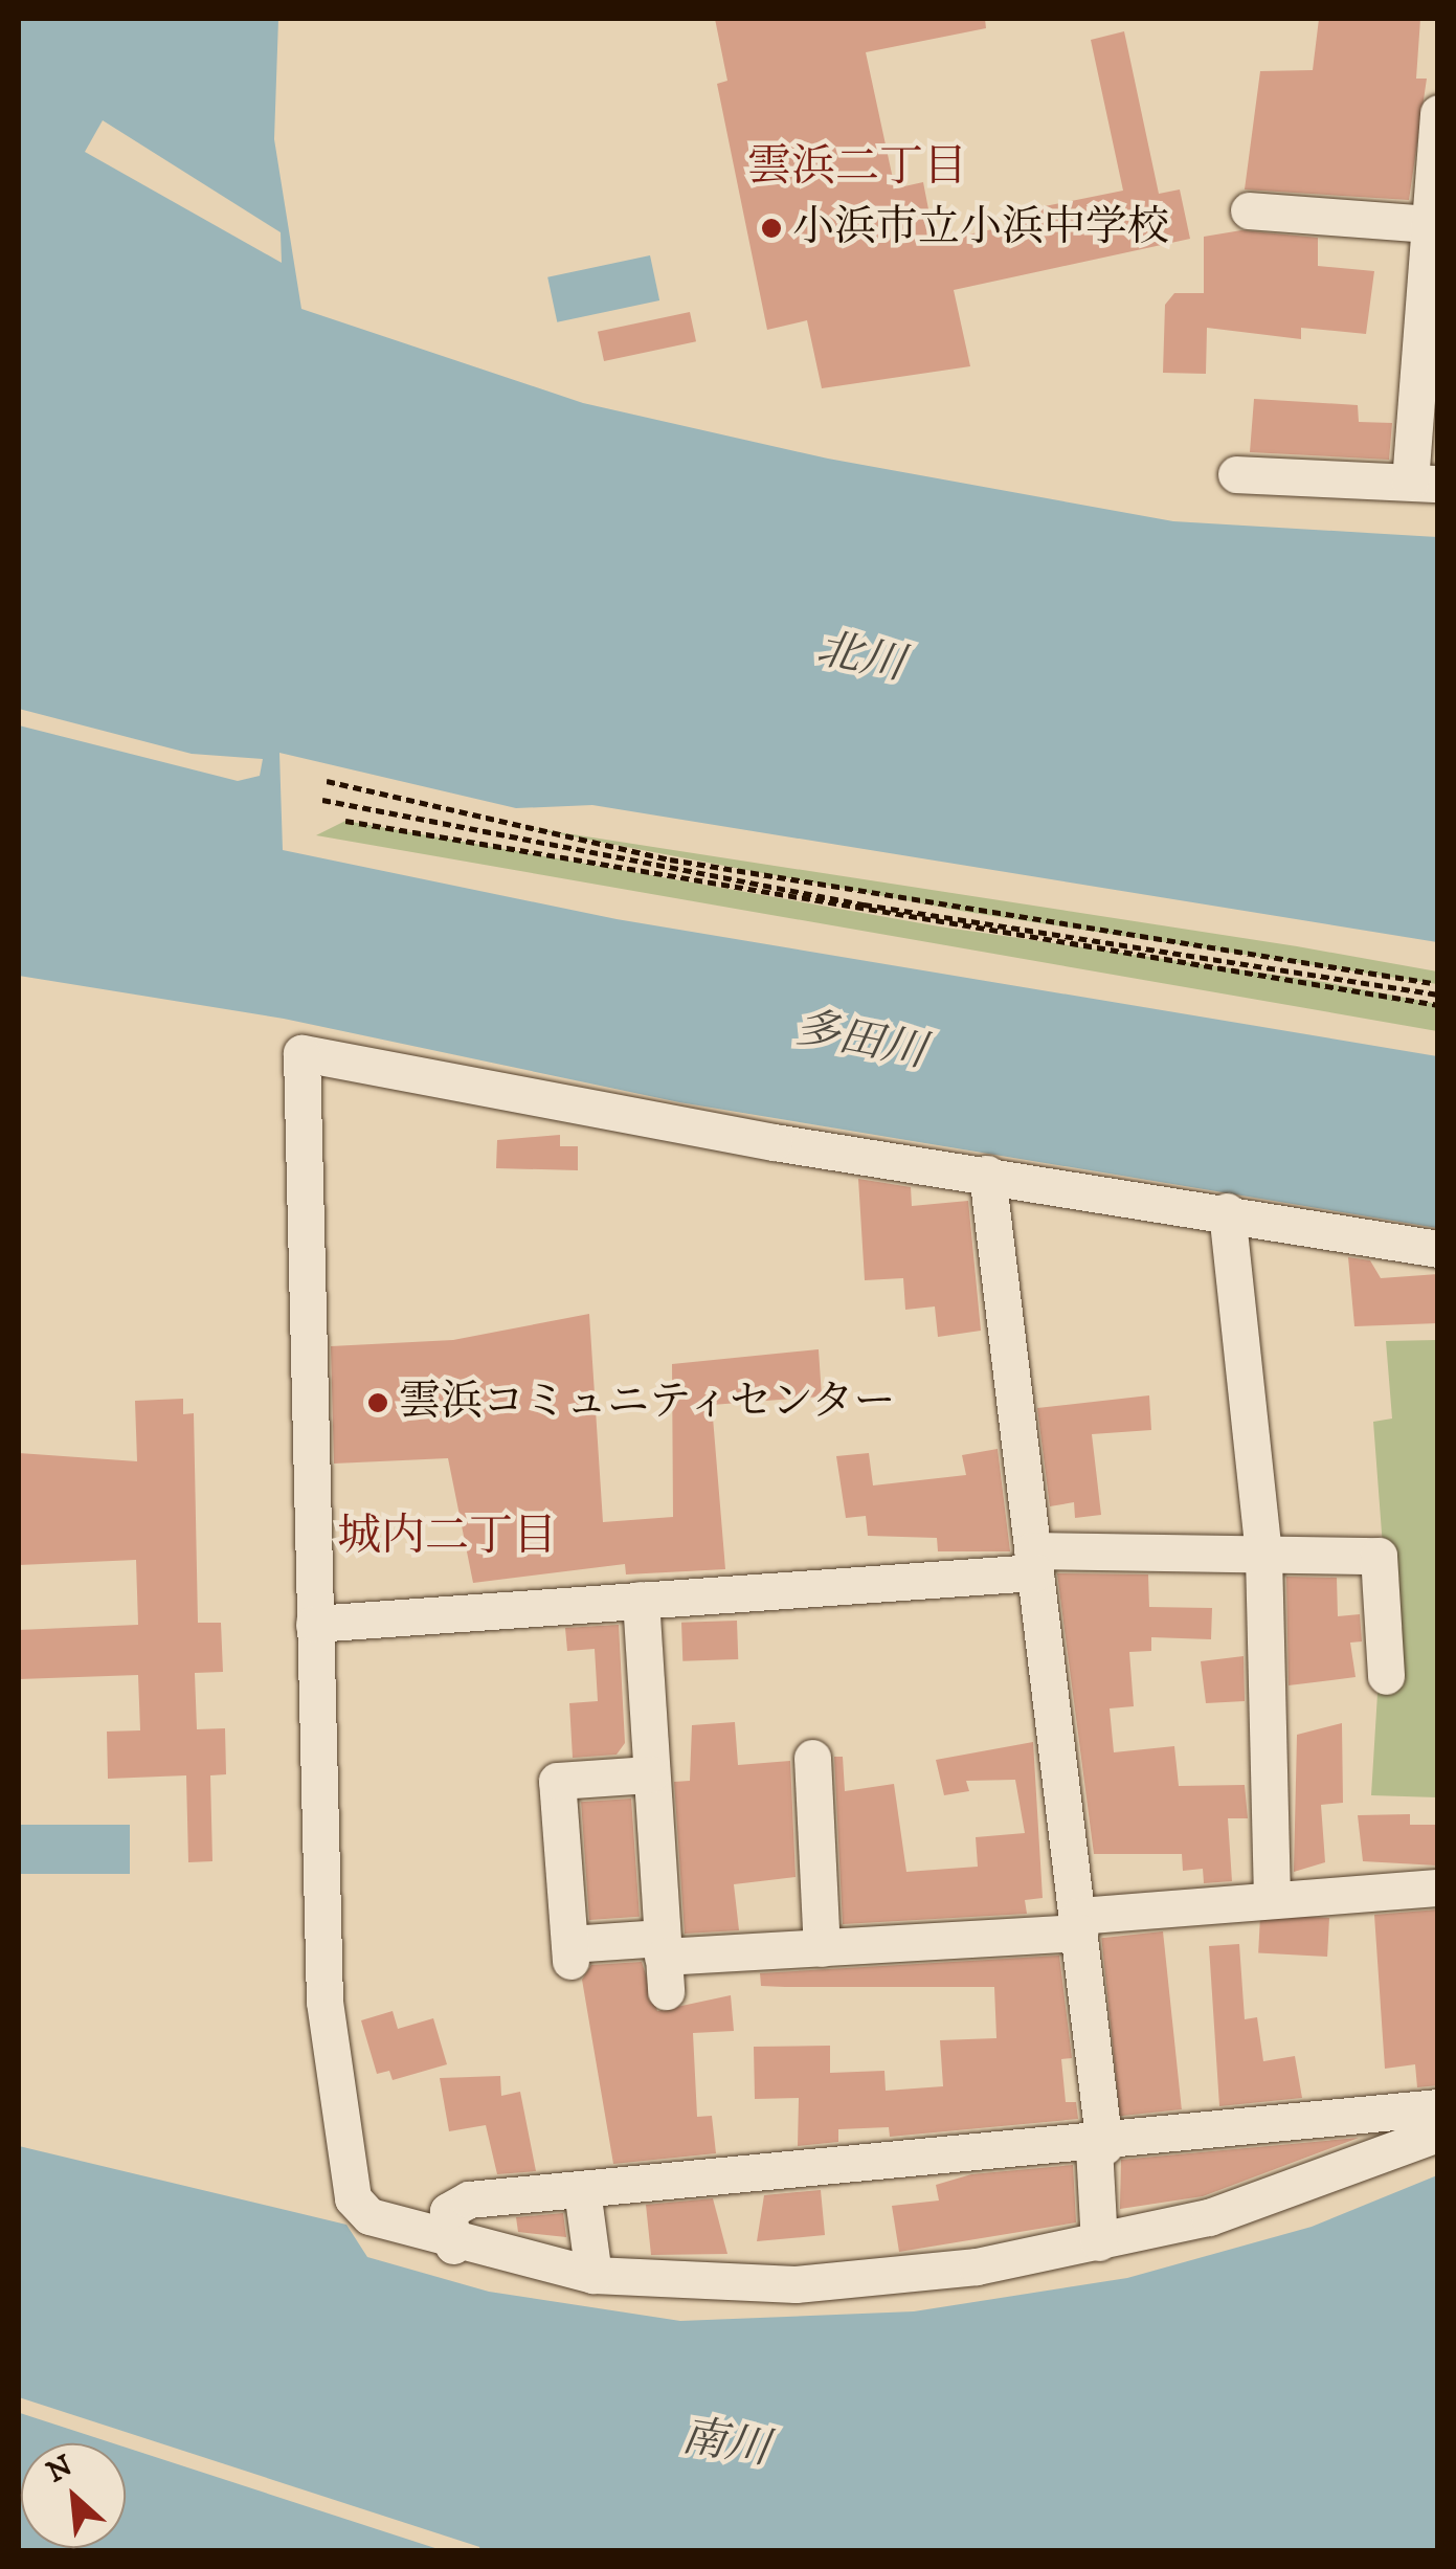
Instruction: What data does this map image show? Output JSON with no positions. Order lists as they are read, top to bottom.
{
  "districts": ["雲浜二丁目", "城内二丁目"],
  "water": ["北川", "多田川", "南川"],
  "places": ["小浜市立小浜中学校", "雲浜コミュニティセンター"],
  "north": "top left"
}
